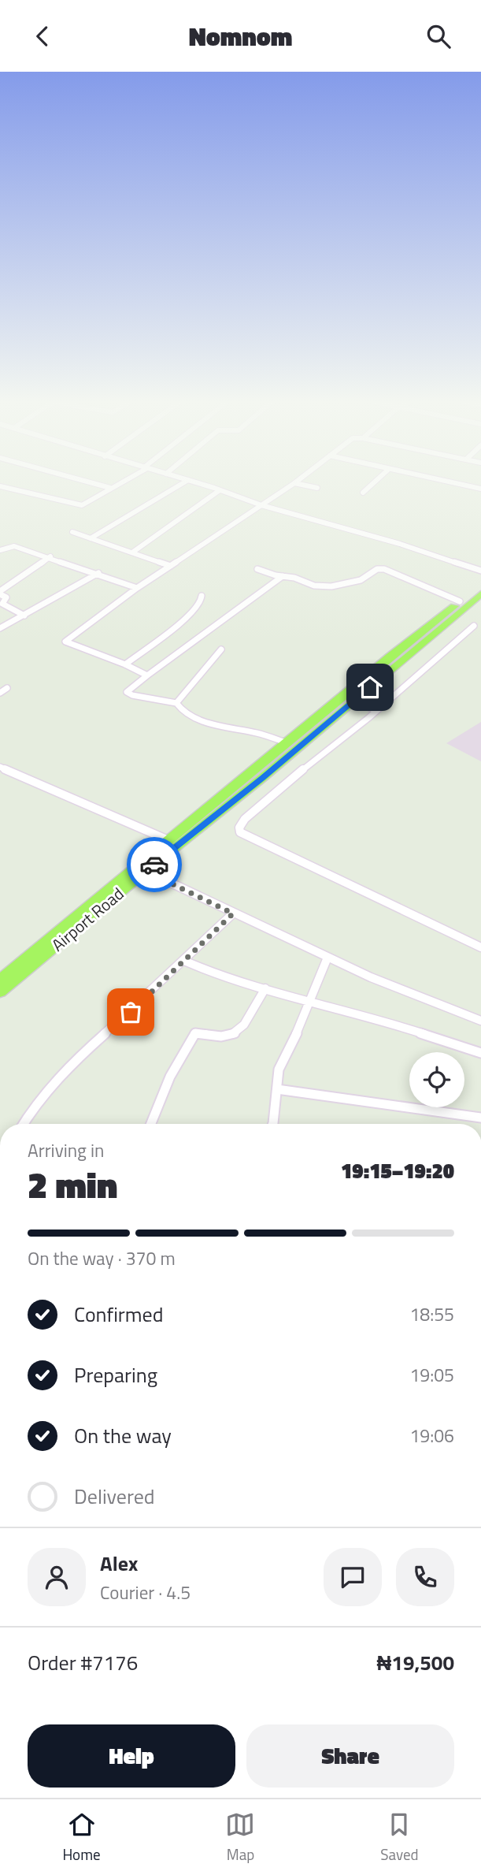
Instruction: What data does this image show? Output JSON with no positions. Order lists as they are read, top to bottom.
{
  "streets": {
    "highway": ["Airport Road"]
  },
  "page": {
    "header": "Nomnom",
    "heading": ["2 min", "Arriving in", "19:15–19:20"],
    "panel": [
      "Alex",
      "Courier · 4.5",
      "Order #7176",
      "₦19,500"
    ],
    "bar": "On the way · 370 m",
    "list": [
      ["Confirmed", "18:55"],
      ["Preparing", "19:05"],
      ["On the way", "19:06"],
      "Delivered"
    ],
    "buttons": ["Help", "Share"],
    "tabs": ["Home", "Map", "Saved"]
  }
}
